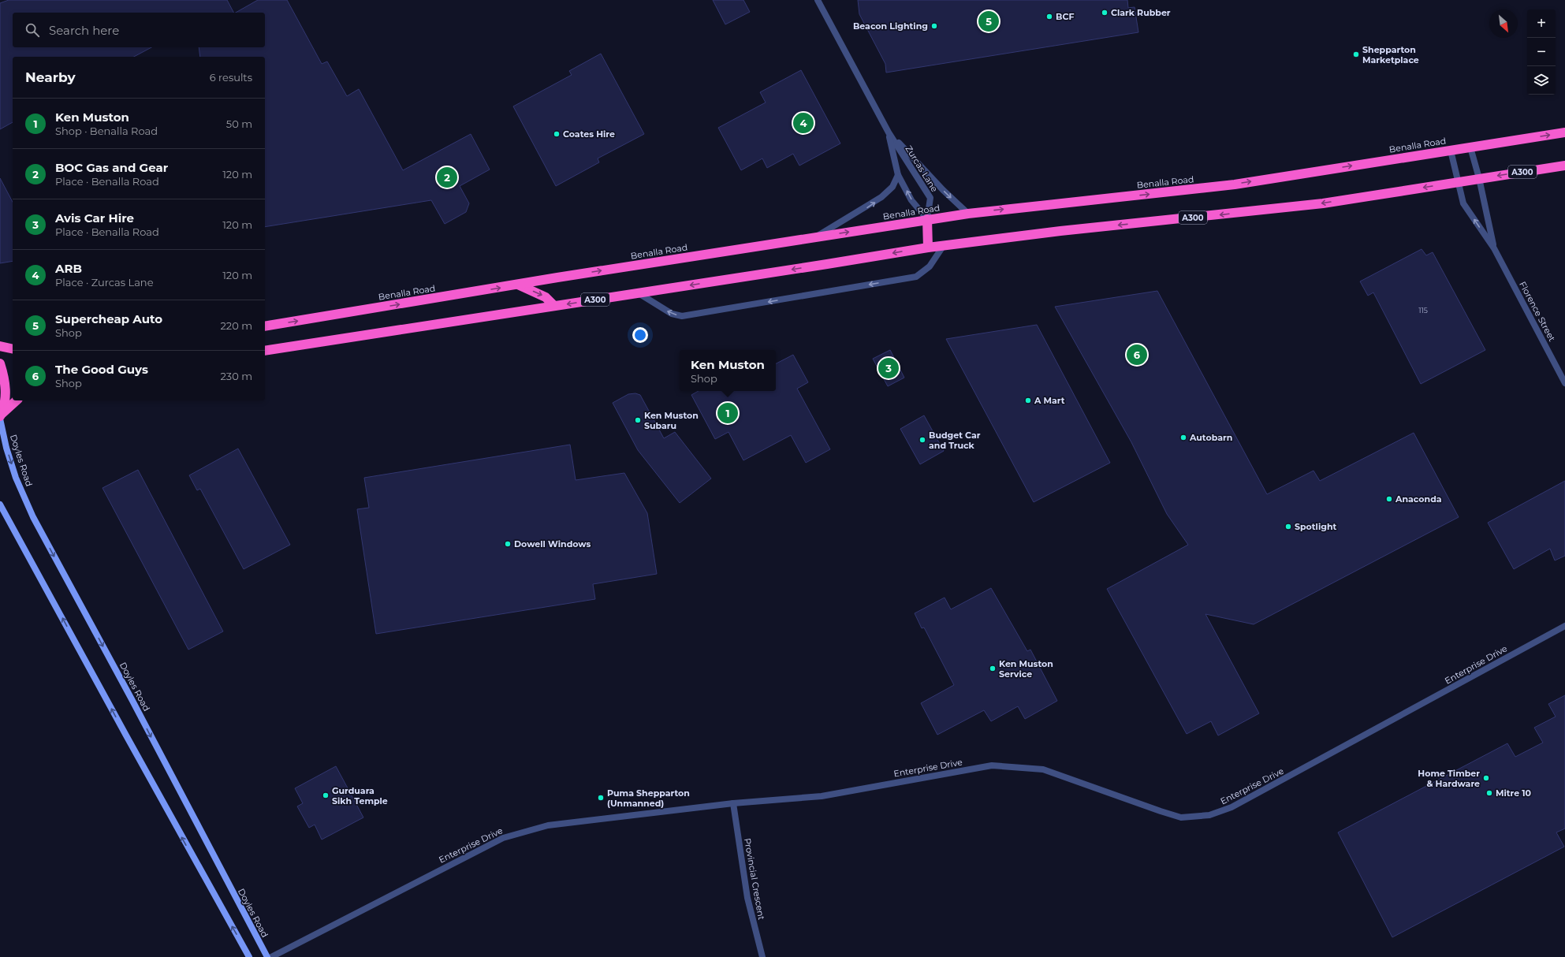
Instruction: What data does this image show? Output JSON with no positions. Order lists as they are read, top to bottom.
{
  "streets": {
    "highway": ["Benalla Road", "A300"],
    "main road": ["Doyles Road"],
    "street": [
      "Zurcas Lane",
      "Florence Street",
      "Enterprise Drive",
      "Provincial Crescent"
    ]
  },
  "crossings": [
    ["Benalla Road", "Zurcas Lane"],
    ["Benalla Road", "Florence Street"],
    ["A300", "Florence Street"],
    ["Enterprise Drive", "Provincial Crescent"]
  ],
  "places": [
    "Clark Rubber",
    "BCF",
    "Beacon Lighting",
    "Shepparton Marketplace",
    "Coates Hire",
    "A Mart",
    "Ken Muston Subaru",
    "Autobarn",
    "Budget Car and Truck",
    "Anaconda",
    "Spotlight",
    "Dowell Windows",
    "Ken Muston Service",
    "Home Timber & Hardware",
    "Mitre 10",
    "Gurduara Sikh Temple",
    "Puma Shepparton (Unmanned)"
  ],
  "house_numbers": ["115"],
  "north": "bottom right",
  "page": {
    "map_buttons": ["+", "−"],
    "pins": [
      "5",
      "4",
      "2",
      "6",
      "3",
      "1"
    ],
    "search": "Search here",
    "heading": ["Nearby", "6 results"],
    "list": [
      {
        "mark": "1",
        "name": "Ken Muston",
        "note": "Shop · Benalla Road",
        "value": "50 m"
      },
      {
        "mark": "2",
        "name": "BOC Gas and Gear",
        "note": "Place · Benalla Road",
        "value": "120 m"
      },
      {
        "mark": "3",
        "name": "Avis Car Hire",
        "note": "Place · Benalla Road",
        "value": "120 m"
      },
      {
        "mark": "4",
        "name": "ARB",
        "note": "Place · Zurcas Lane",
        "value": "120 m"
      },
      {
        "mark": "5",
        "name": "Supercheap Auto",
        "note": "Shop",
        "value": "220 m"
      },
      {
        "mark": "6",
        "name": "The Good Guys",
        "note": "Shop",
        "value": "230 m"
      }
    ],
    "popup": ["Ken Muston", "Shop"]
  }
}
